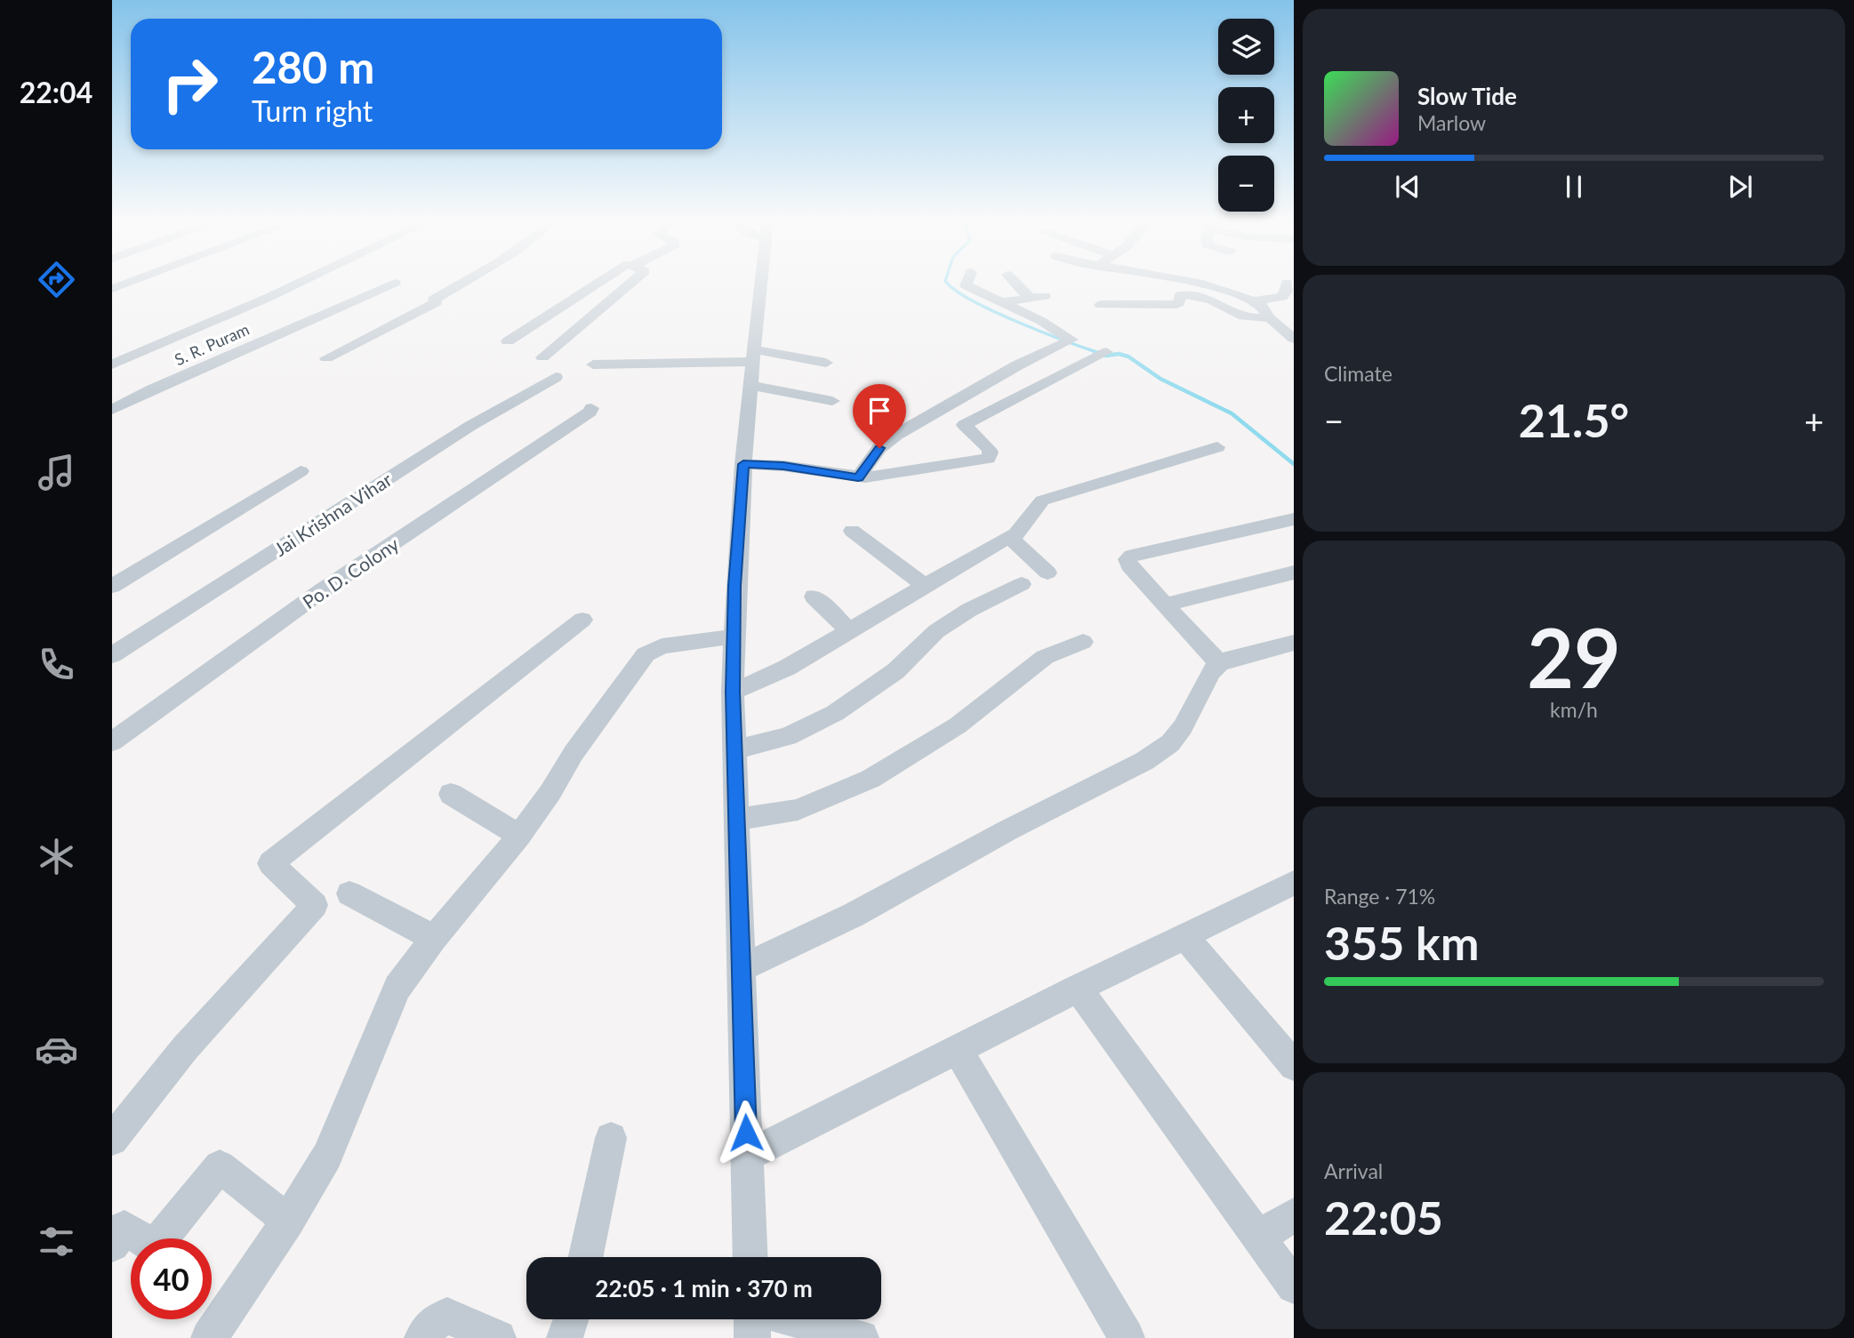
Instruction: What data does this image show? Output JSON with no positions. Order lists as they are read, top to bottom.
{
  "streets": {
    "street": ["S. R. Puram", "Jai Krishna Vihar", "Po. D. Colony"]
  },
  "page": {
    "tabs": "22:04",
    "map_buttons": ["+", "−"],
    "turn": ["280 m", "Turn right"],
    "song": ["Slow Tide", "Marlow"],
    "tile": [
      "Climate",
      ["29", "km/h"],
      ["Range · 71%", "355 km"],
      ["Arrival", "22:05"]
    ],
    "heat": ["−", "21.5°", "+"],
    "limit": "40",
    "trip": "22:05 · 1 min · 370 m"
  }
}
